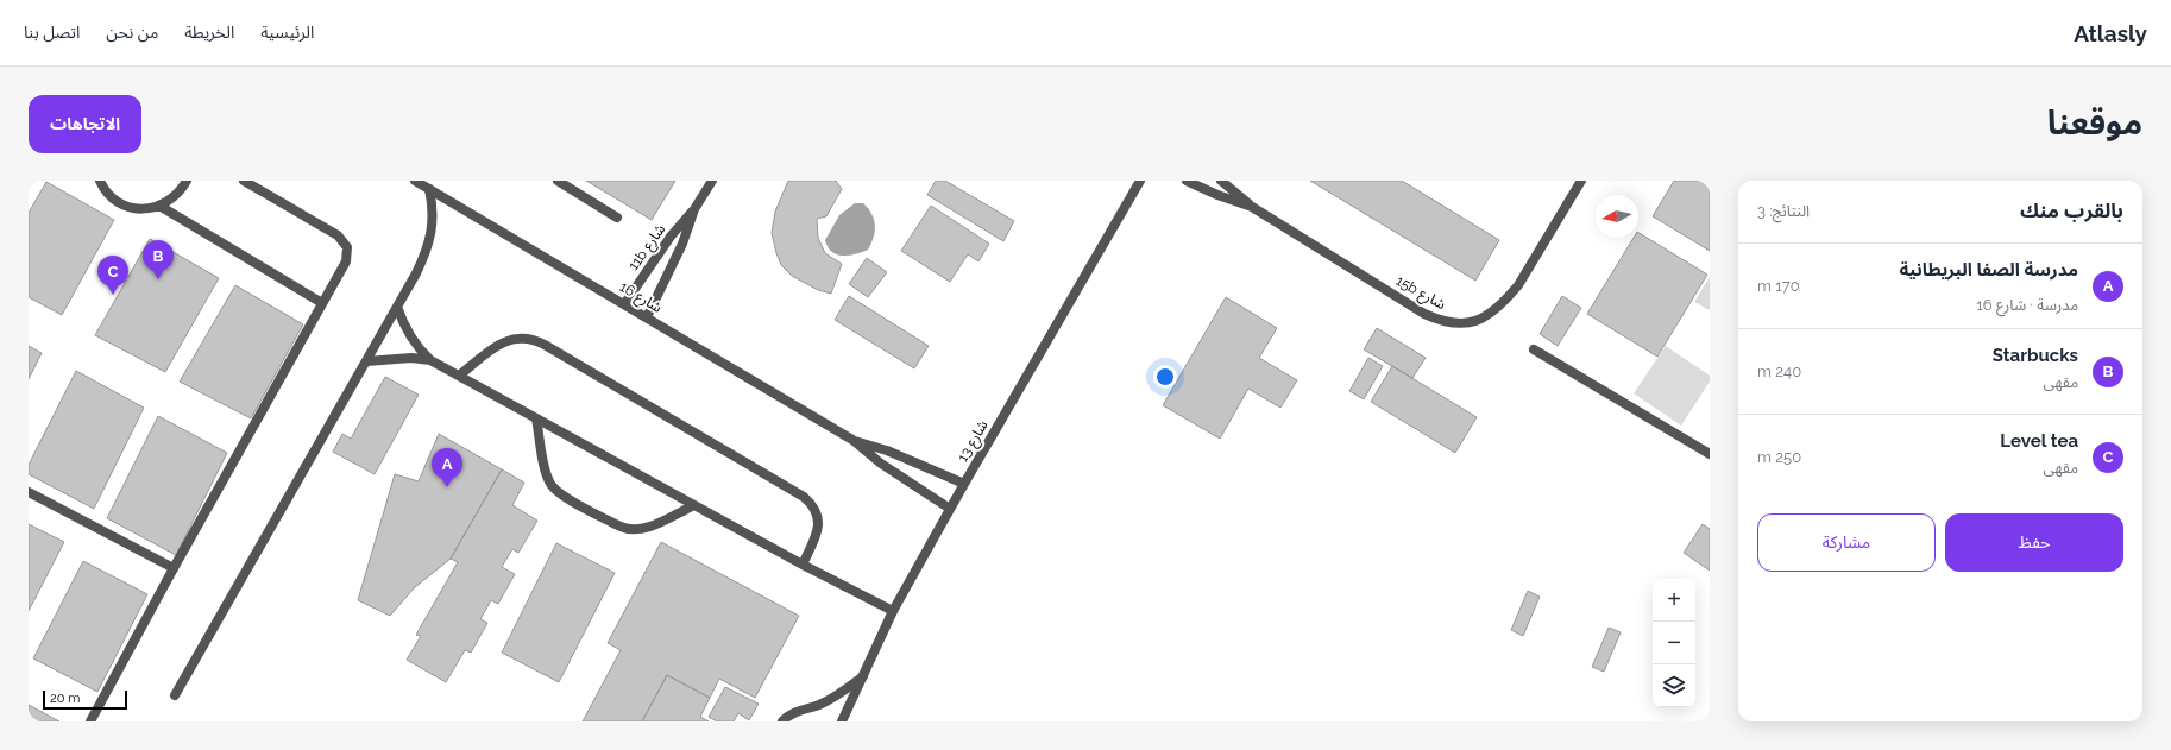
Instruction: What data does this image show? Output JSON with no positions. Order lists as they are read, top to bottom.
{
  "streets": {
    "street": [
      "11b شارع",
      "15b شارع",
      "شارع 16",
      "شارع 13"
    ]
  },
  "crossings": [
    ["11b شارع", "شارع 16"],
    ["شارع 16", "شارع 13"]
  ],
  "scale_bar": "20 m",
  "north": "left",
  "page": {
    "header": "Atlasly",
    "nav": [
      "الرئيسية",
      "الخريطة",
      "من نحن",
      "اتصل بنا"
    ],
    "title": "موقعنا",
    "buttons": [
      "الاتجاهات",
      ["حفظ", "مشاركة"]
    ],
    "heading": ["بالقرب منك", "النتائج: 3"],
    "pins": ["B", "C", "A"],
    "list": [
      {
        "mark": "A",
        "name": "مدرسة الصفا البريطانية",
        "note": "مدرسة · شارع 16",
        "value": "170 m"
      },
      {
        "mark": "B",
        "name": "Starbucks",
        "note": "مقهى",
        "value": "240 m"
      },
      {
        "mark": "C",
        "name": "Level tea",
        "note": "مقهى",
        "value": "250 m"
      }
    ],
    "map_buttons": ["+", "−"],
    "scale": "20 m"
  }
}
